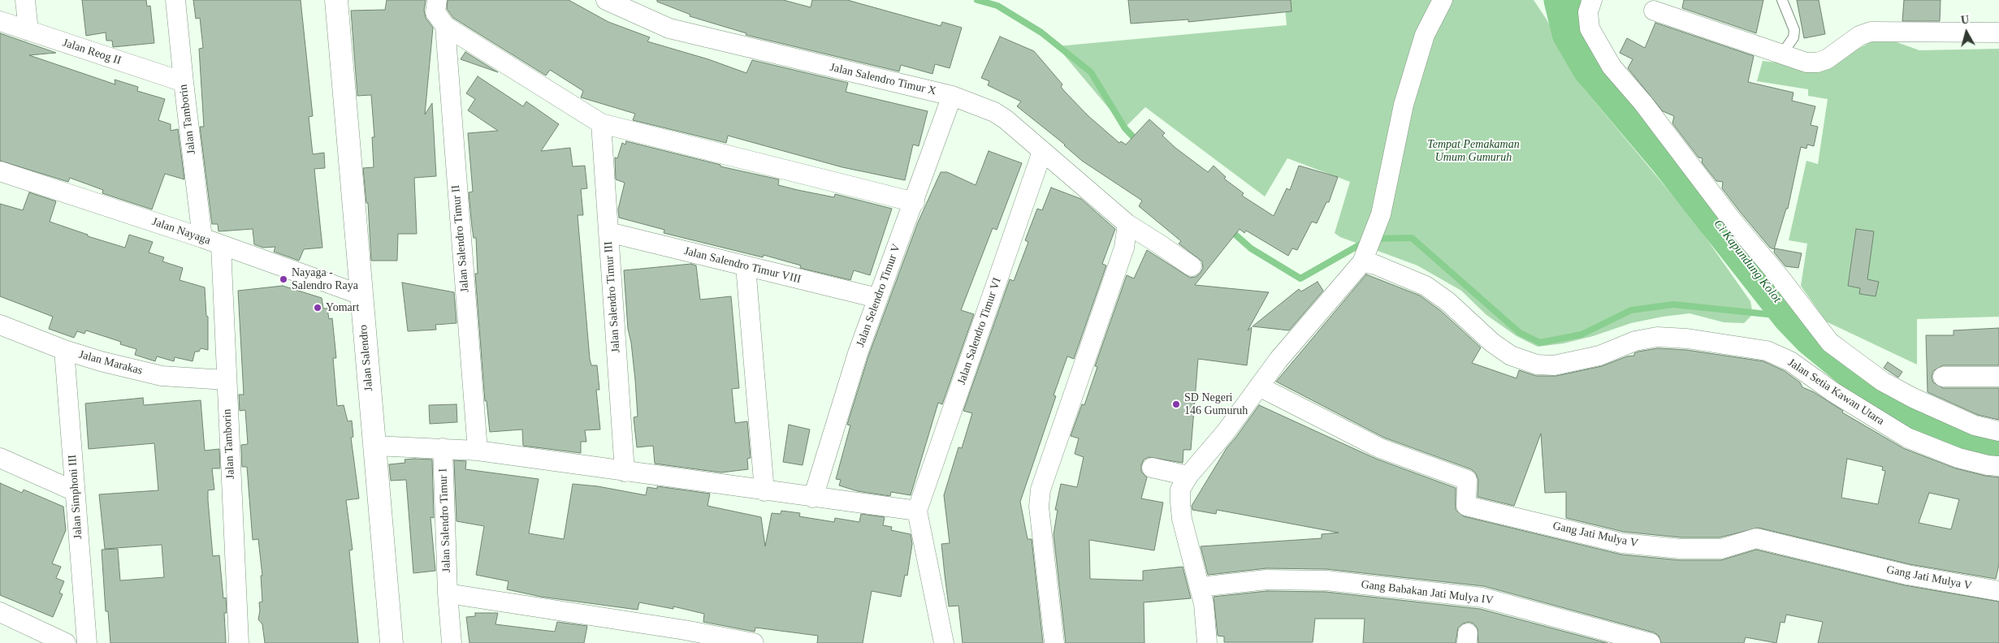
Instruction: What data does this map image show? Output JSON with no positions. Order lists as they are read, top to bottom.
{
  "streets": {
    "street": [
      "Jalan Reog II",
      "Jalan Salendro Timur X",
      "Jalan Tamborin",
      "Jalan Nayaga",
      "Jalan Salendro Timur II",
      "Jalan Salendro Timur VIII",
      "Jalan Selendro Timur V",
      "Jalan Salendro Timur III",
      "Jalan Salendro Timur VI",
      "Jalan Salendro",
      "Jalan Marakas",
      "Jalan Setia Kawan Utara",
      "Jalan Simphoni III",
      "Jalan Salendro Timur I",
      "Gang Jati Mulya V",
      "Gang Babakan Jati Mulya IV"
    ]
  },
  "crossings": [
    ["Jalan Reog II", "Jalan Tamborin"],
    ["Jalan Salendro Timur X", "Jalan Selendro Timur V"],
    ["Jalan Salendro Timur X", "Jalan Salendro Timur VI"],
    ["Jalan Tamborin", "Jalan Nayaga"],
    ["Jalan Tamborin", "Jalan Marakas"],
    ["Jalan Nayaga", "Jalan Salendro"],
    ["Jalan Salendro Timur VIII", "Jalan Selendro Timur V"],
    ["Jalan Salendro Timur VIII", "Jalan Salendro Timur III"],
    ["Jalan Marakas", "Jalan Simphoni III"]
  ],
  "water": ["Ci Kapundung Kolot"],
  "parks": ["Tempat Pemakaman Umum Gumuruh"],
  "places": ["Nayaga - Salendro Raya", "Yomart", "SD Negeri 146 Gumuruh"],
  "north": "top"
}
